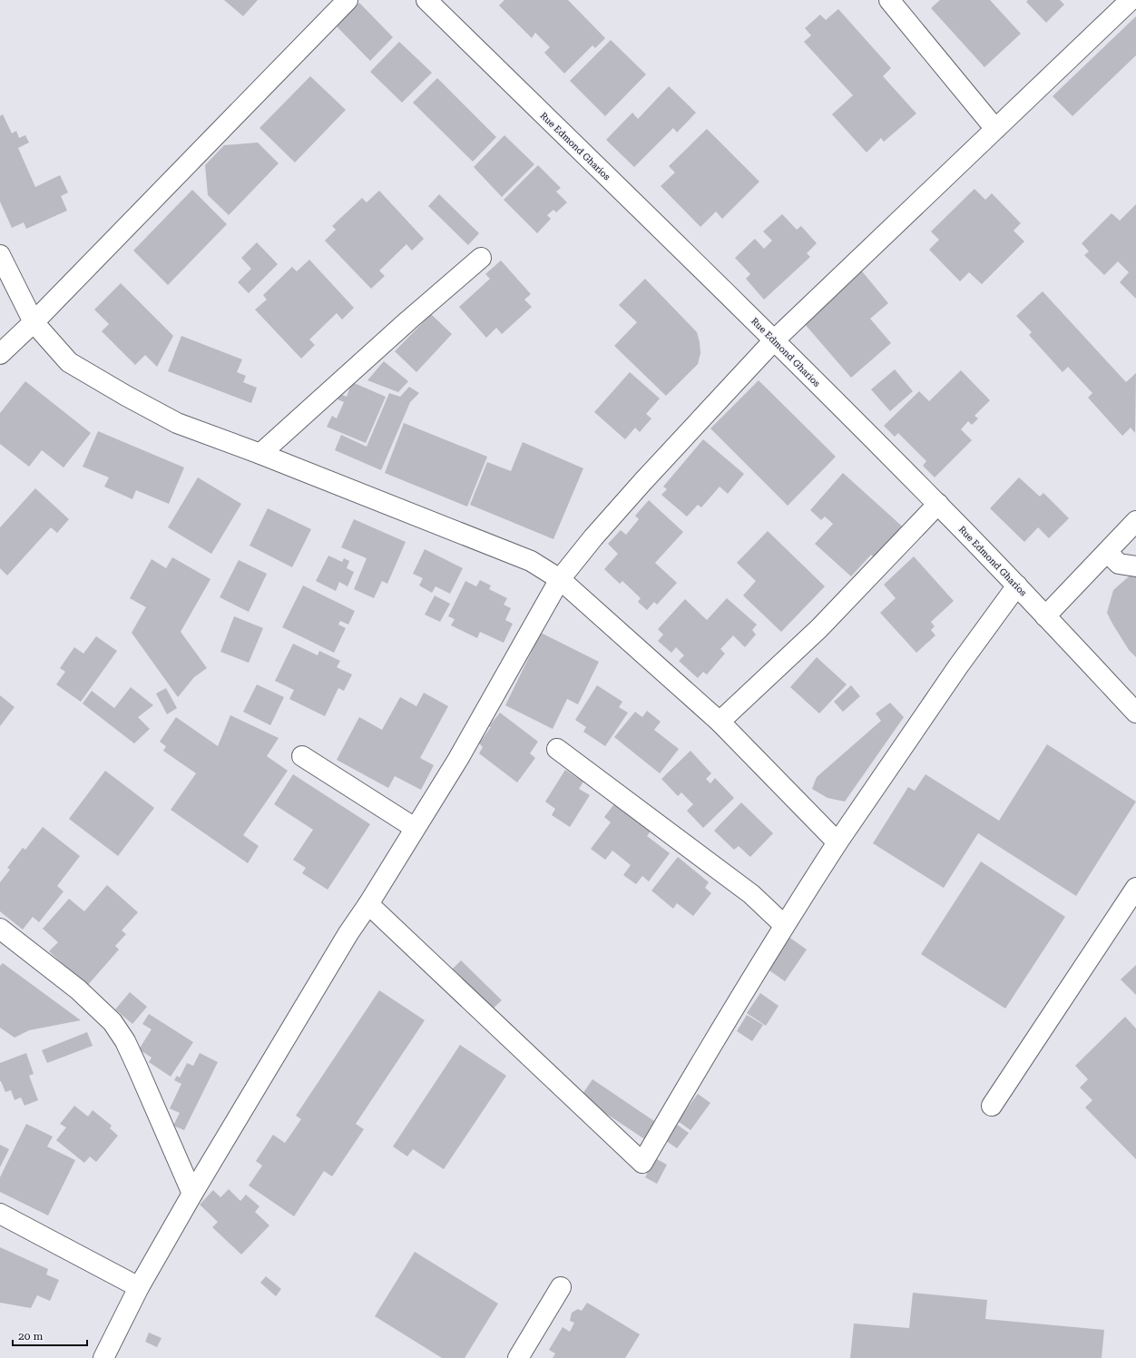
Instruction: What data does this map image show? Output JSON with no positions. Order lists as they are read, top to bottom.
{
  "streets": {
    "street": ["Rue Edmond Gharios"]
  },
  "scale_bar": "20 m"
}
